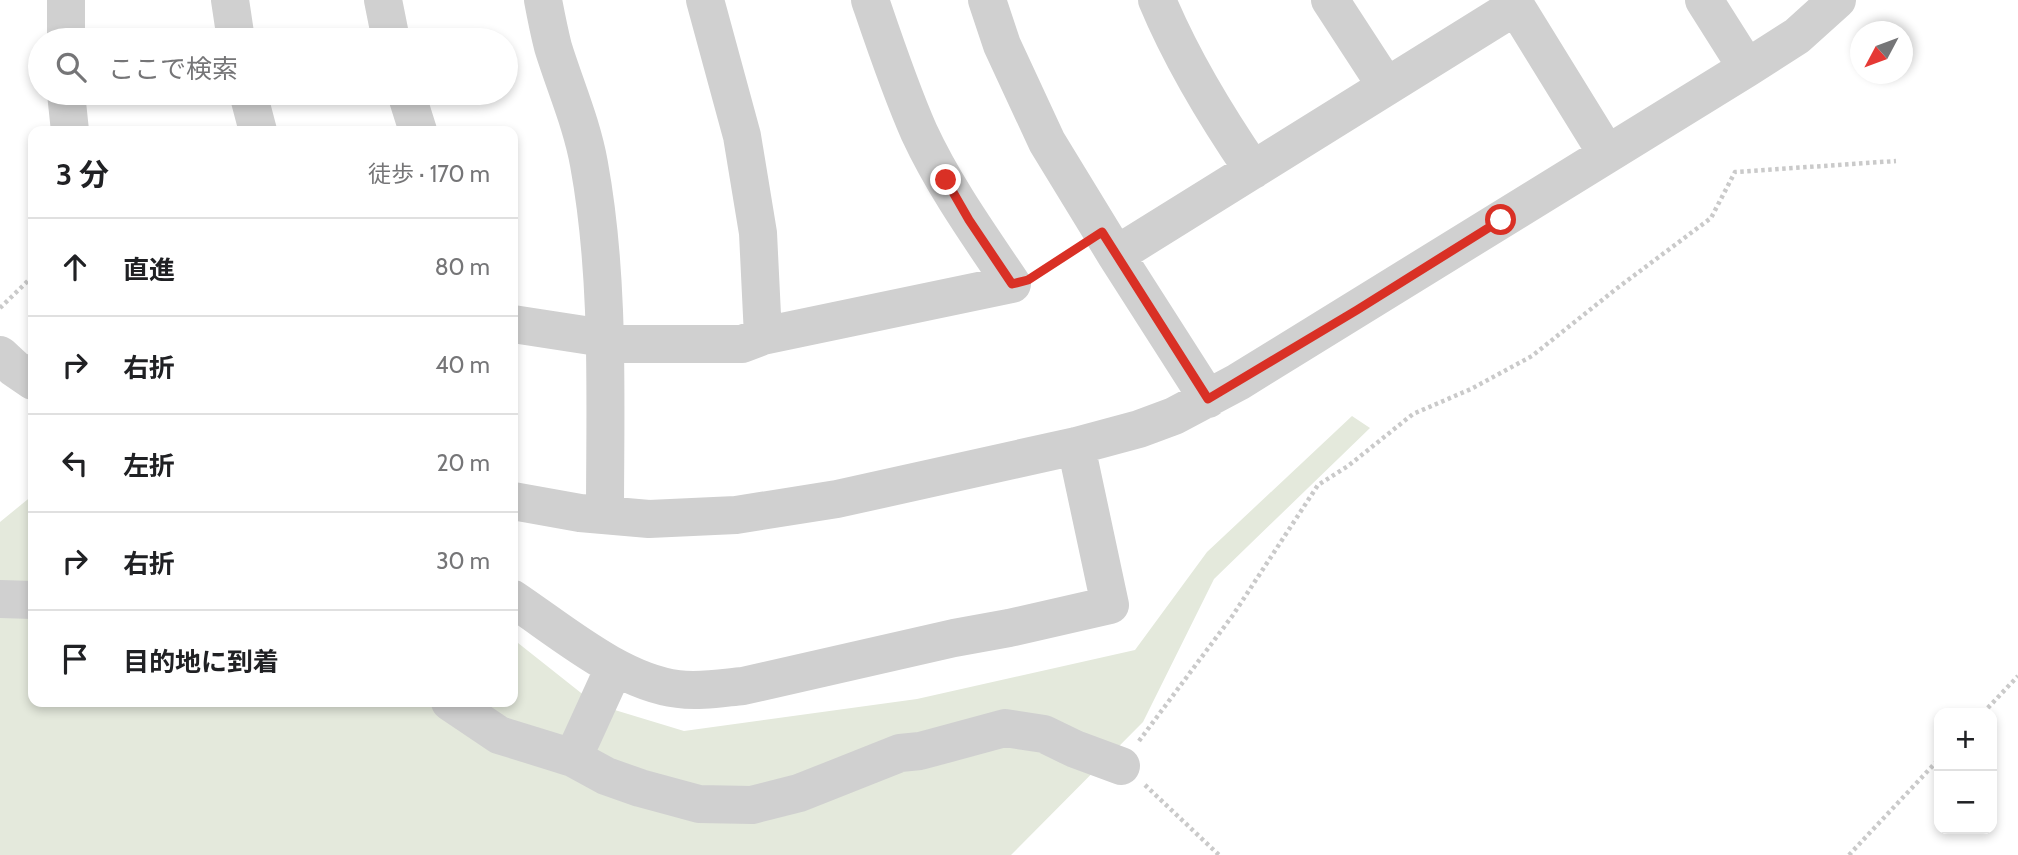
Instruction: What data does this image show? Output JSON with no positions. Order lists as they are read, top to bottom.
{
  "north": "bottom left",
  "page": {
    "search": "ここで検索",
    "heading": ["3 分", "徒歩 · 170 m"],
    "list": [
      ["直進", "80 m"],
      ["右折", "40 m"],
      ["左折", "20 m"],
      ["右折", "30 m"],
      "目的地に到着"
    ],
    "map_buttons": ["+", "−"]
  }
}
